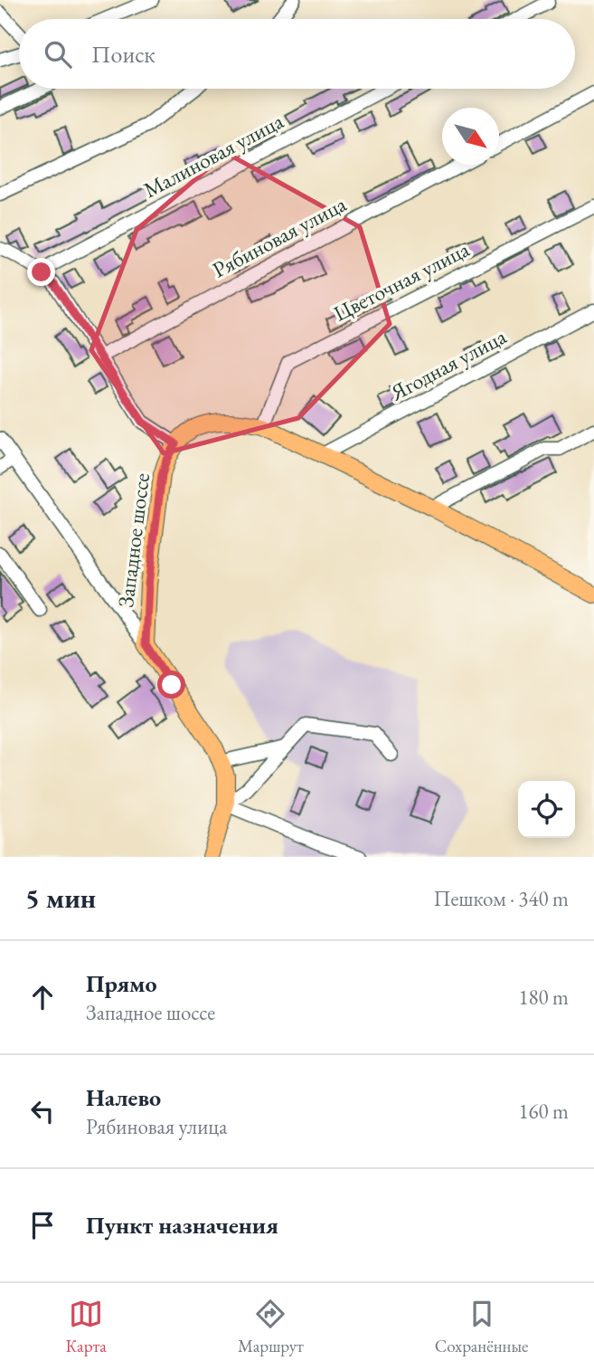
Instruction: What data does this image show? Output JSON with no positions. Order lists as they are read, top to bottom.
{
  "streets": {
    "main road": ["Западное шоссе"],
    "street": [
      "Малиновая улица",
      "Рябиновая улица",
      "Цветочная улица",
      "Ягодная улица"
    ]
  },
  "north": "bottom right",
  "page": {
    "search": "Поиск",
    "heading": ["5 мин", "Пешком · 340 m"],
    "list": [
      ["Прямо", "Западное шоссе", "180 m"],
      ["Налево", "Рябиновая улица", "160 m"],
      "Пункт назначения"
    ],
    "nav": ["Карта", "Маршрут", "Сохранённые"]
  }
}
